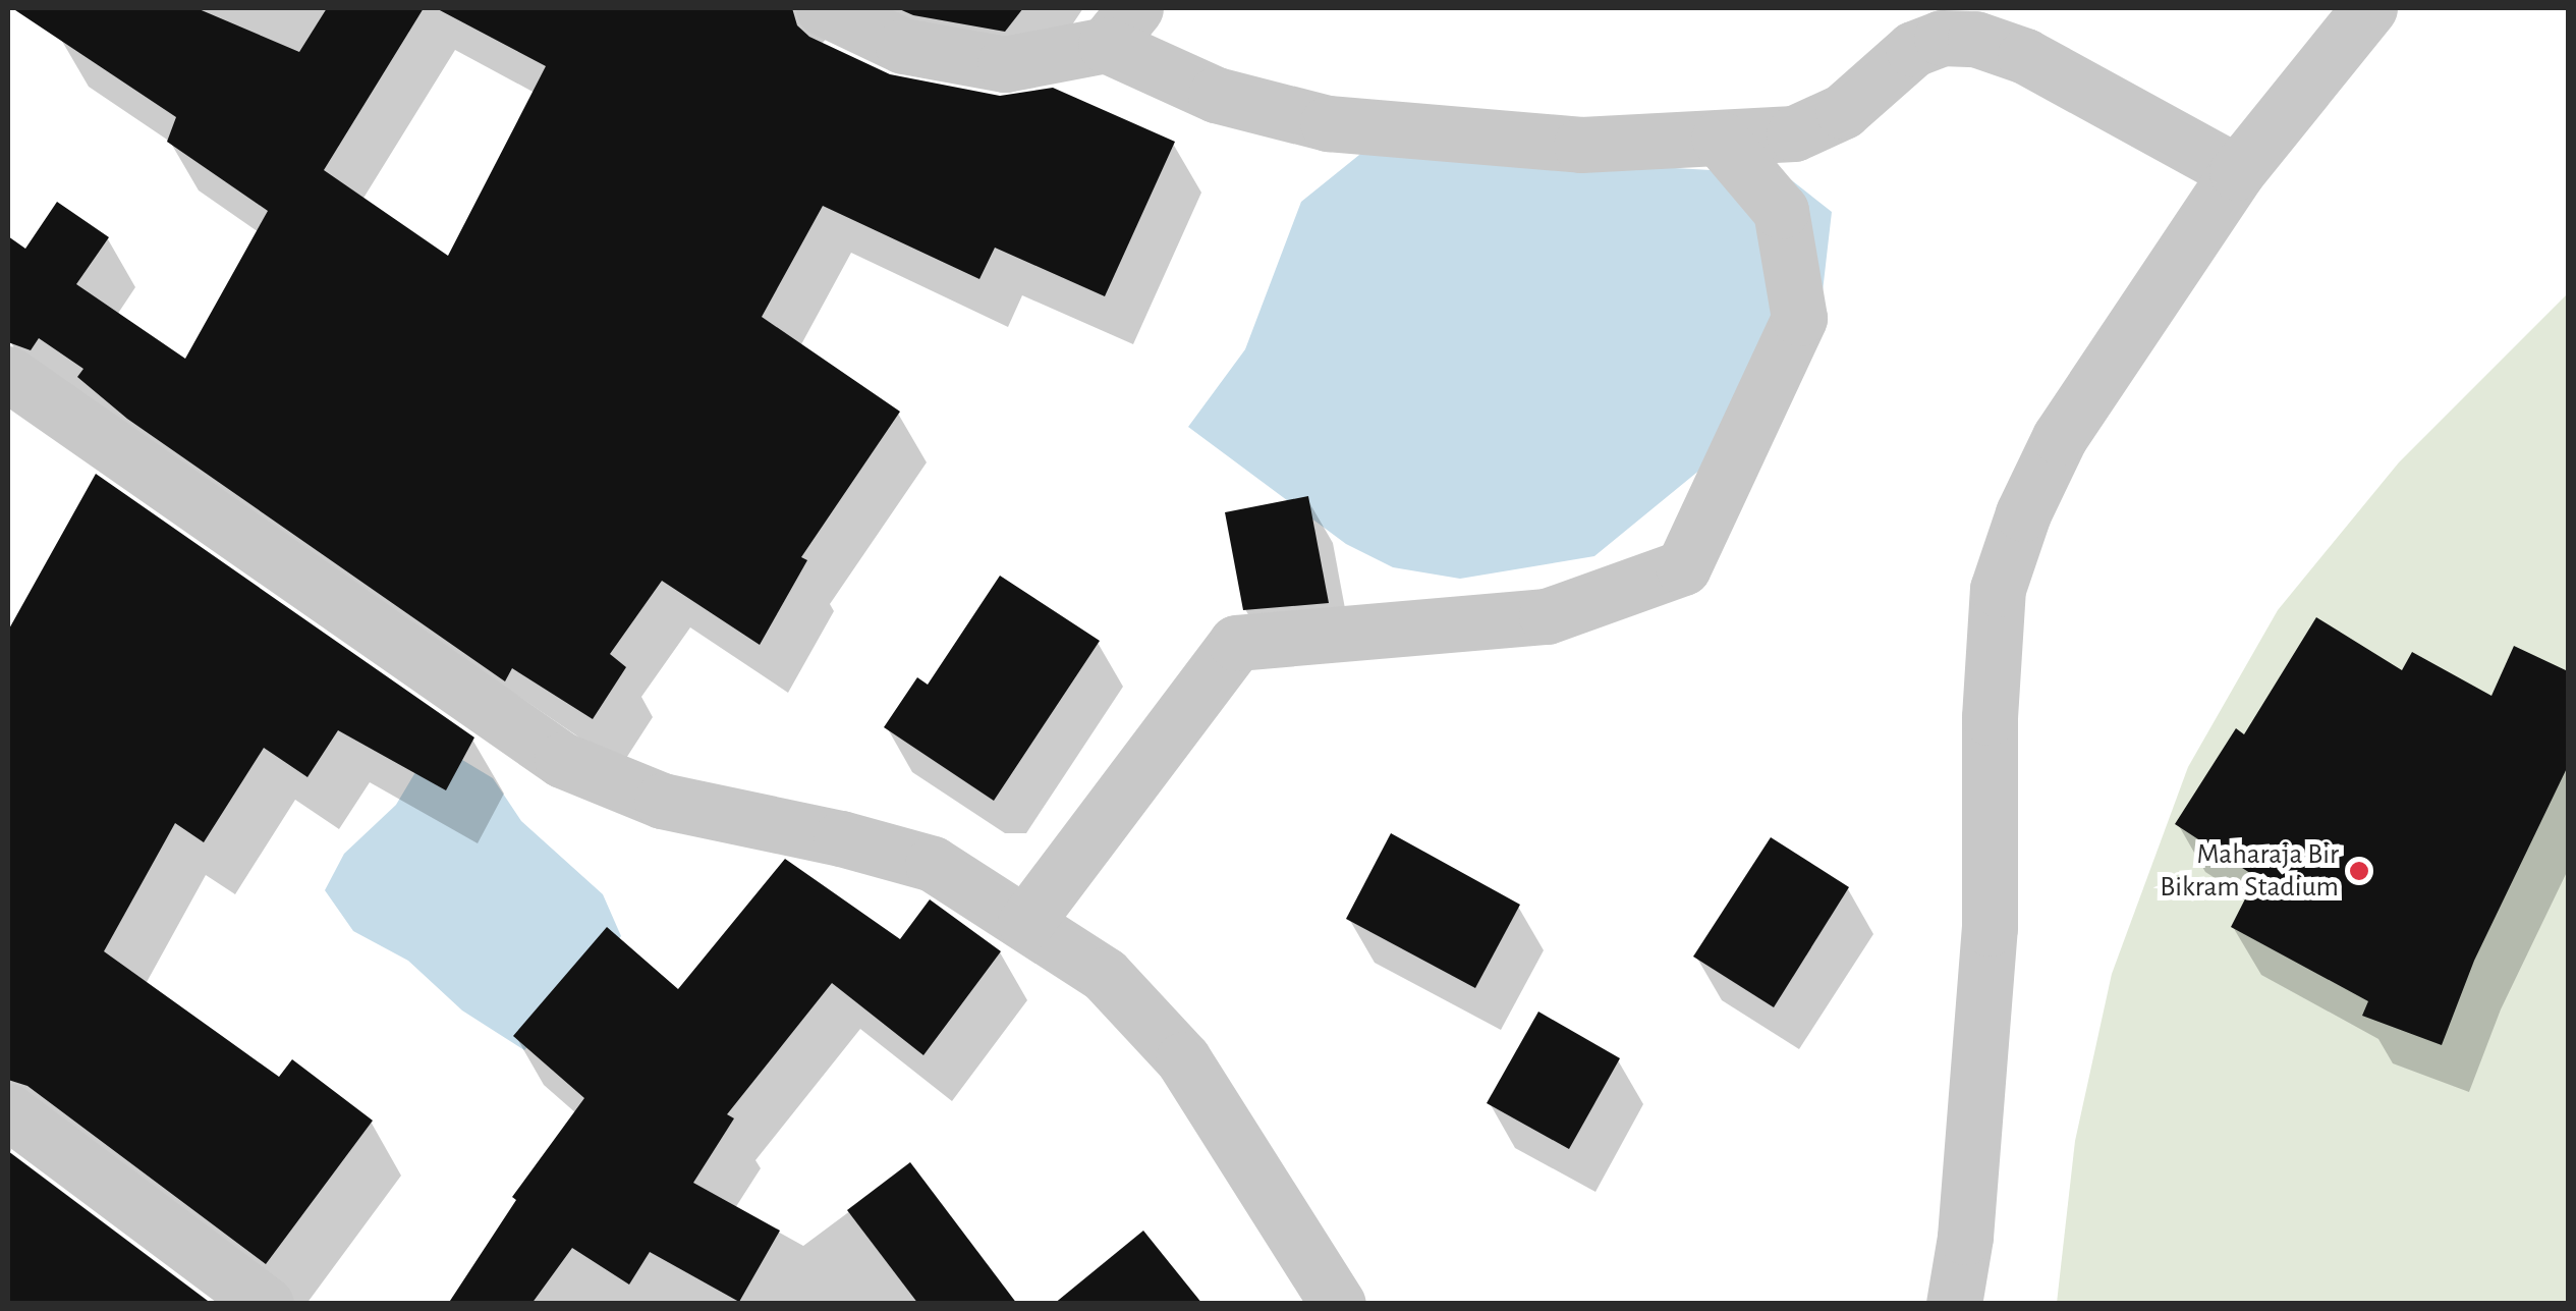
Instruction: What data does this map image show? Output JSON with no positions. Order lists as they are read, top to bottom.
{
  "places": ["Maharaja Bir Bikram Stadium"]
}
